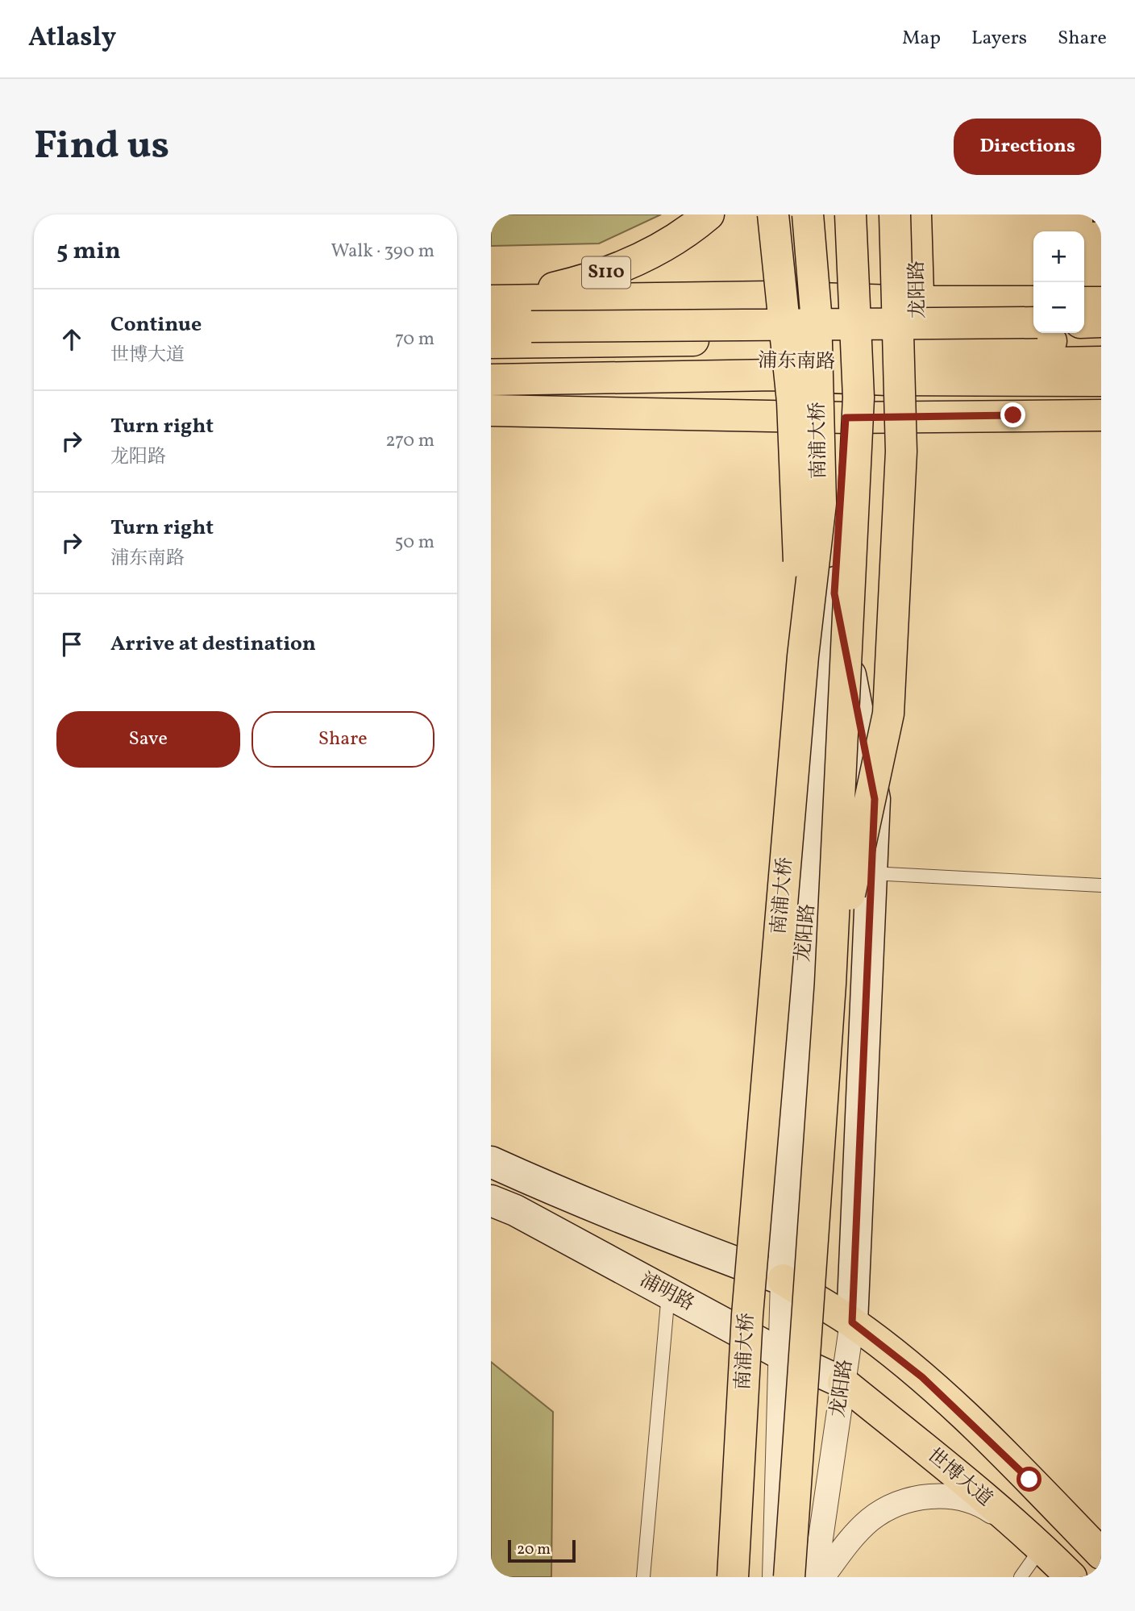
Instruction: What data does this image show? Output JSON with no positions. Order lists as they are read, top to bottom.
{
  "streets": {
    "main road": [
      "S110",
      "龙阳路",
      "浦东南路",
      "南浦大桥",
      "浦明路",
      "世博大道"
    ]
  },
  "crossings": [
    ["龙阳路", "浦东南路"],
    ["龙阳路", "浦明路"],
    ["龙阳路", "世博大道"],
    ["浦明路", "世博大道"]
  ],
  "scale_bar": "20 m",
  "page": {
    "header": "Atlasly",
    "nav": ["Map", "Layers", "Share"],
    "buttons": [
      "Directions",
      ["Save", "Share"]
    ],
    "title": "Find us",
    "heading": ["5 min", "Walk · 390 m"],
    "map_buttons": ["+", "−"],
    "list": [
      ["Continue", "世博大道", "70 m"],
      ["Turn right", "龙阳路", "270 m"],
      ["Turn right", "浦东南路", "50 m"],
      "Arrive at destination"
    ],
    "scale": "20 m"
  }
}
